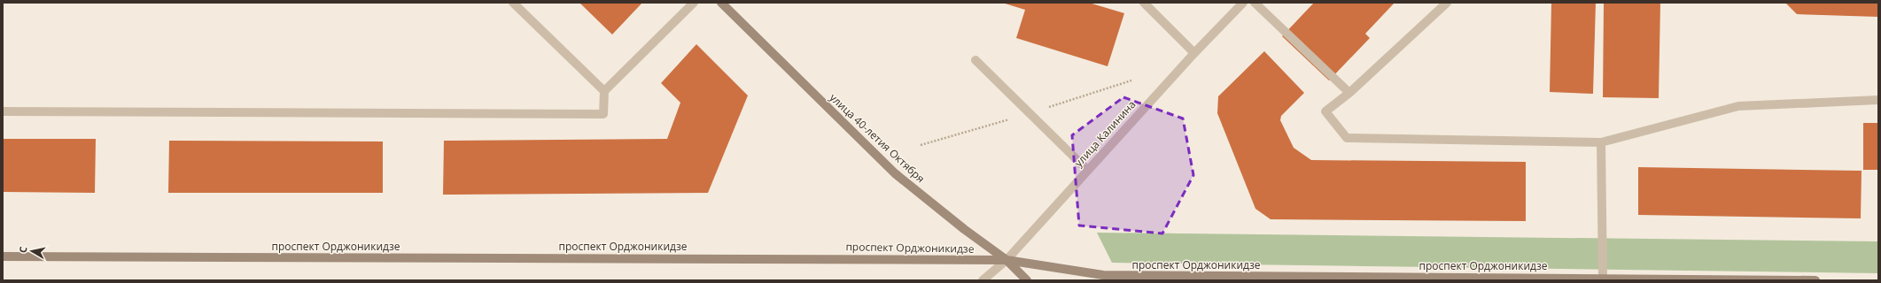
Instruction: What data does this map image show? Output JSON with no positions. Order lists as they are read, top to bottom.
{
  "streets": {
    "street": ["улица Калинина", "улица 40-летия Октября", "проспект Орджоникидзе"]
  },
  "crossings": [
    ["улица Калинина", "улица 40-летия Октября"],
    ["улица Калинина", "проспект Орджоникидзе"],
    ["улица 40-летия Октября", "проспект Орджоникидзе"]
  ],
  "north": "left"
}
